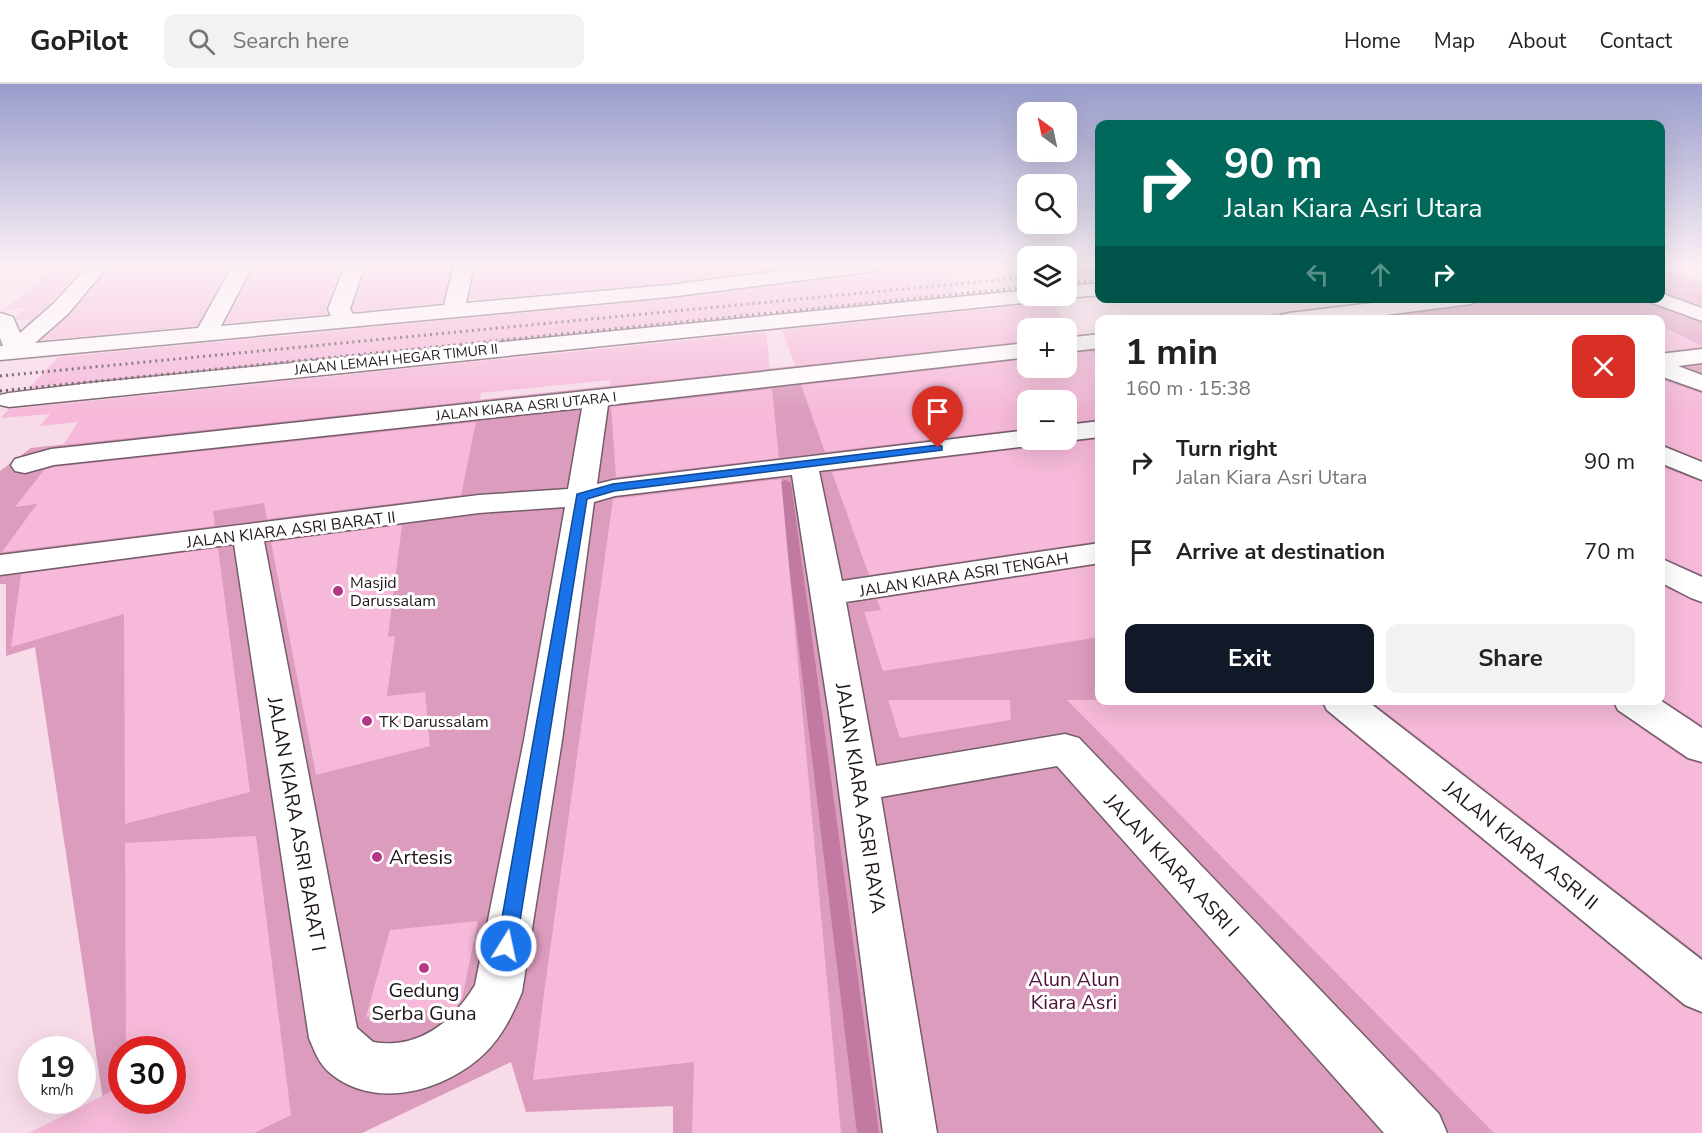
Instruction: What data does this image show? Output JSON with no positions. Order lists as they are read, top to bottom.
{
  "streets": {
    "street": [
      "JALAN LEMAH HEGAR TIMUR II",
      "JALAN KIARA ASRI UTARA I",
      "JALAN KIARA ASRI BARAT II",
      "JALAN KIARA ASRI TENGAH",
      "JALAN KIARA ASRI RAYA",
      "JALAN KIARA ASRI BARAT I",
      "JALAN KIARA ASRI II",
      "JALAN KIARA ASRI I"
    ]
  },
  "crossings": [
    ["JALAN KIARA ASRI UTARA I", "JALAN KIARA ASRI BARAT I"],
    ["JALAN KIARA ASRI BARAT II", "JALAN KIARA ASRI RAYA"],
    ["JALAN KIARA ASRI BARAT II", "JALAN KIARA ASRI BARAT I"],
    ["JALAN KIARA ASRI TENGAH", "JALAN KIARA ASRI RAYA"],
    ["JALAN KIARA ASRI RAYA", "JALAN KIARA ASRI I"]
  ],
  "parks": ["Alun Alun Kiara Asri"],
  "places": [
    "Masjid Darussalam",
    "TK Darussalam",
    "Artesis",
    "Gedung Serba Guna"
  ],
  "north": "top left",
  "page": {
    "header": "GoPilot",
    "search": "Search here",
    "nav": [
      "Home",
      "Map",
      "About",
      "Contact"
    ],
    "map_buttons": ["+", "−"],
    "turn": ["90 m", "Jalan Kiara Asri Utara"],
    "heading": ["1 min", "160 m · 15:38"],
    "list": [
      {
        "name": "Turn right",
        "note": "Jalan Kiara Asri Utara",
        "value": "90 m"
      },
      {
        "name": "Arrive at destination",
        "value": "70 m"
      }
    ],
    "buttons": ["Exit", "Share"],
    "speed": "19 km/h",
    "limit": "30"
  }
}
